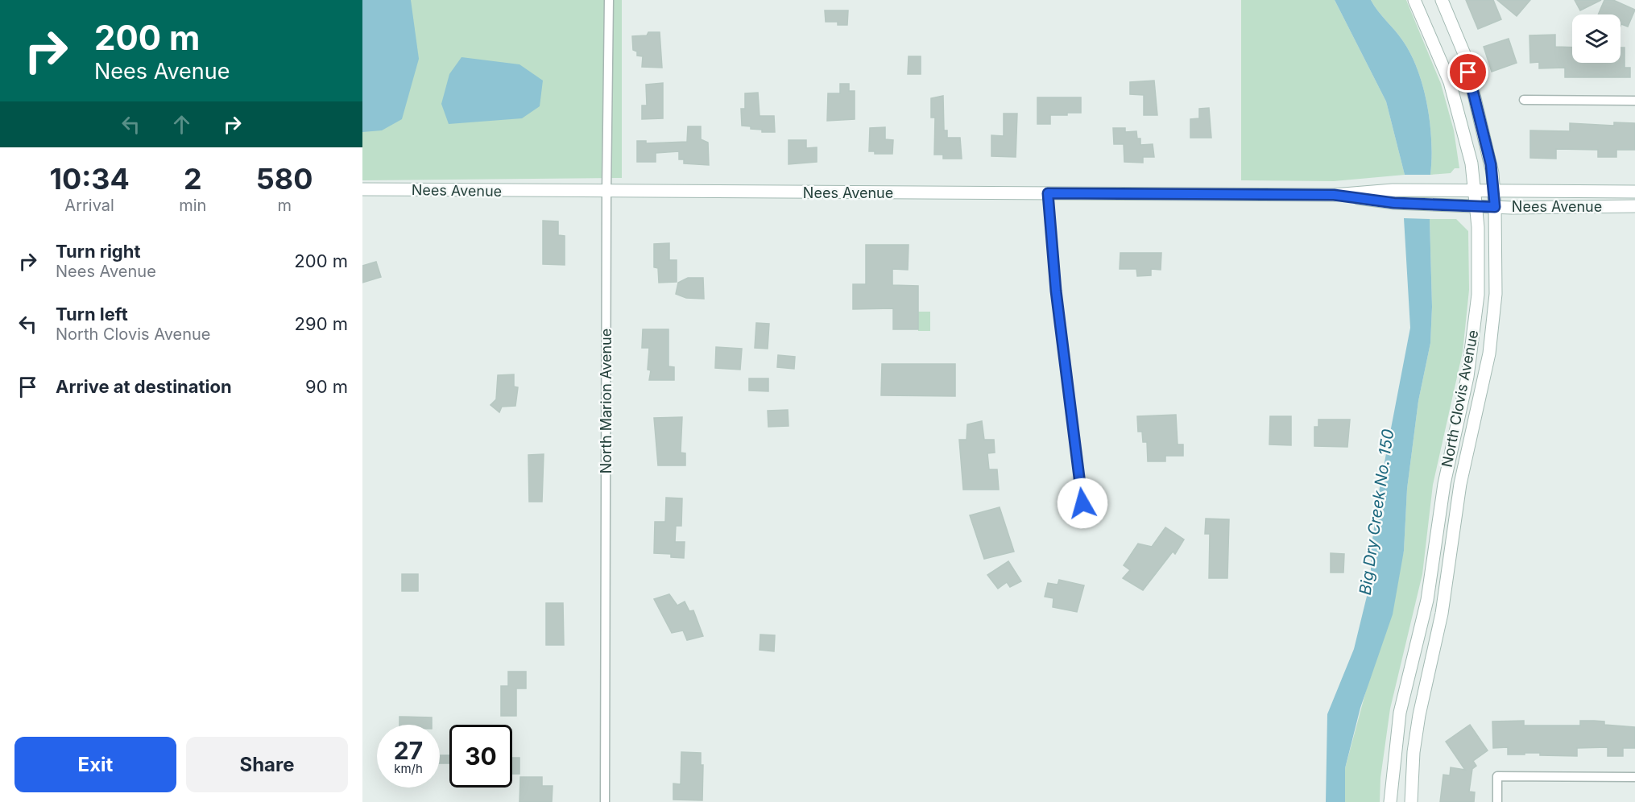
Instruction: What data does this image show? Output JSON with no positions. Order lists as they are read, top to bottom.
{
  "streets": {
    "main road": ["Nees Avenue", "North Clovis Avenue"],
    "street": ["North Marion Avenue"]
  },
  "crossings": [
    ["Nees Avenue", "North Clovis Avenue"],
    ["Nees Avenue", "North Marion Avenue"]
  ],
  "water": ["Big Dry Creek No. 150"],
  "page": {
    "turn": ["200 m", "Nees Avenue"],
    "eta": [
      "10:34",
      "Arrival",
      "2",
      "min",
      "580",
      "m"
    ],
    "list": [
      {
        "name": "Turn right",
        "note": "Nees Avenue",
        "value": "200 m"
      },
      {
        "name": "Turn left",
        "note": "North Clovis Avenue",
        "value": "290 m"
      },
      {
        "name": "Arrive at destination",
        "value": "90 m"
      }
    ],
    "speed": "27 km/h",
    "limit": "30",
    "buttons": ["Exit", "Share"]
  }
}
